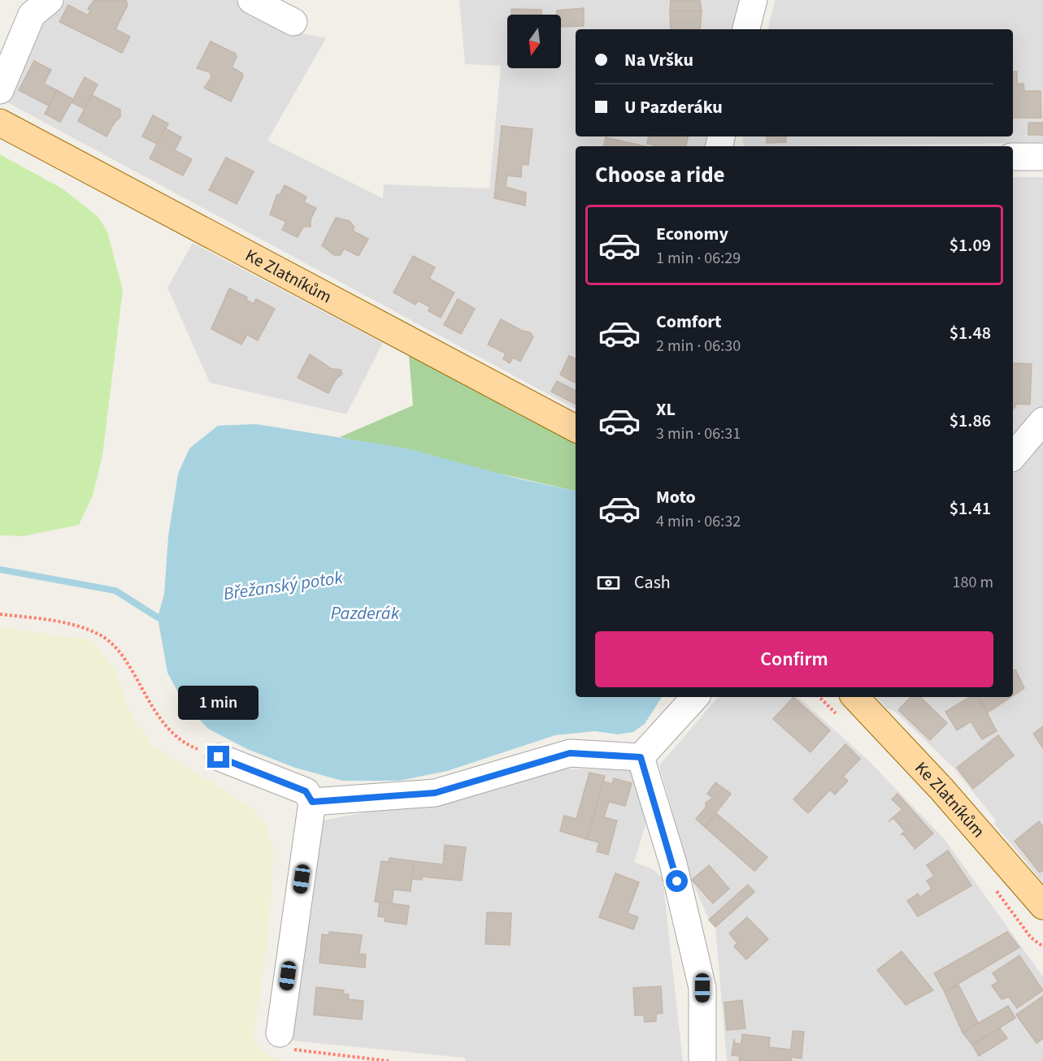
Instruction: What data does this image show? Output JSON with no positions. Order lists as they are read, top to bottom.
{
  "streets": {
    "main road": ["Ke Zlatníkům"]
  },
  "water": ["Břežanský potok", "Pazderák"],
  "north": "bottom",
  "page": {
    "banner": ["Na Vršku", "U Pazderáku"],
    "heading": "Choose a ride",
    "list": [
      {
        "name": "Economy",
        "note": "1 min · 06:29",
        "value": "$1.09"
      },
      {
        "name": "Comfort",
        "note": "2 min · 06:30",
        "value": "$1.48"
      },
      {
        "name": "XL",
        "note": "3 min · 06:31",
        "value": "$1.86"
      },
      {
        "name": "Moto",
        "note": "4 min · 06:32",
        "value": "$1.41"
      }
    ],
    "pay": ["Cash", "180 m"],
    "buttons": "Confirm",
    "bubble": "1 min"
  }
}
